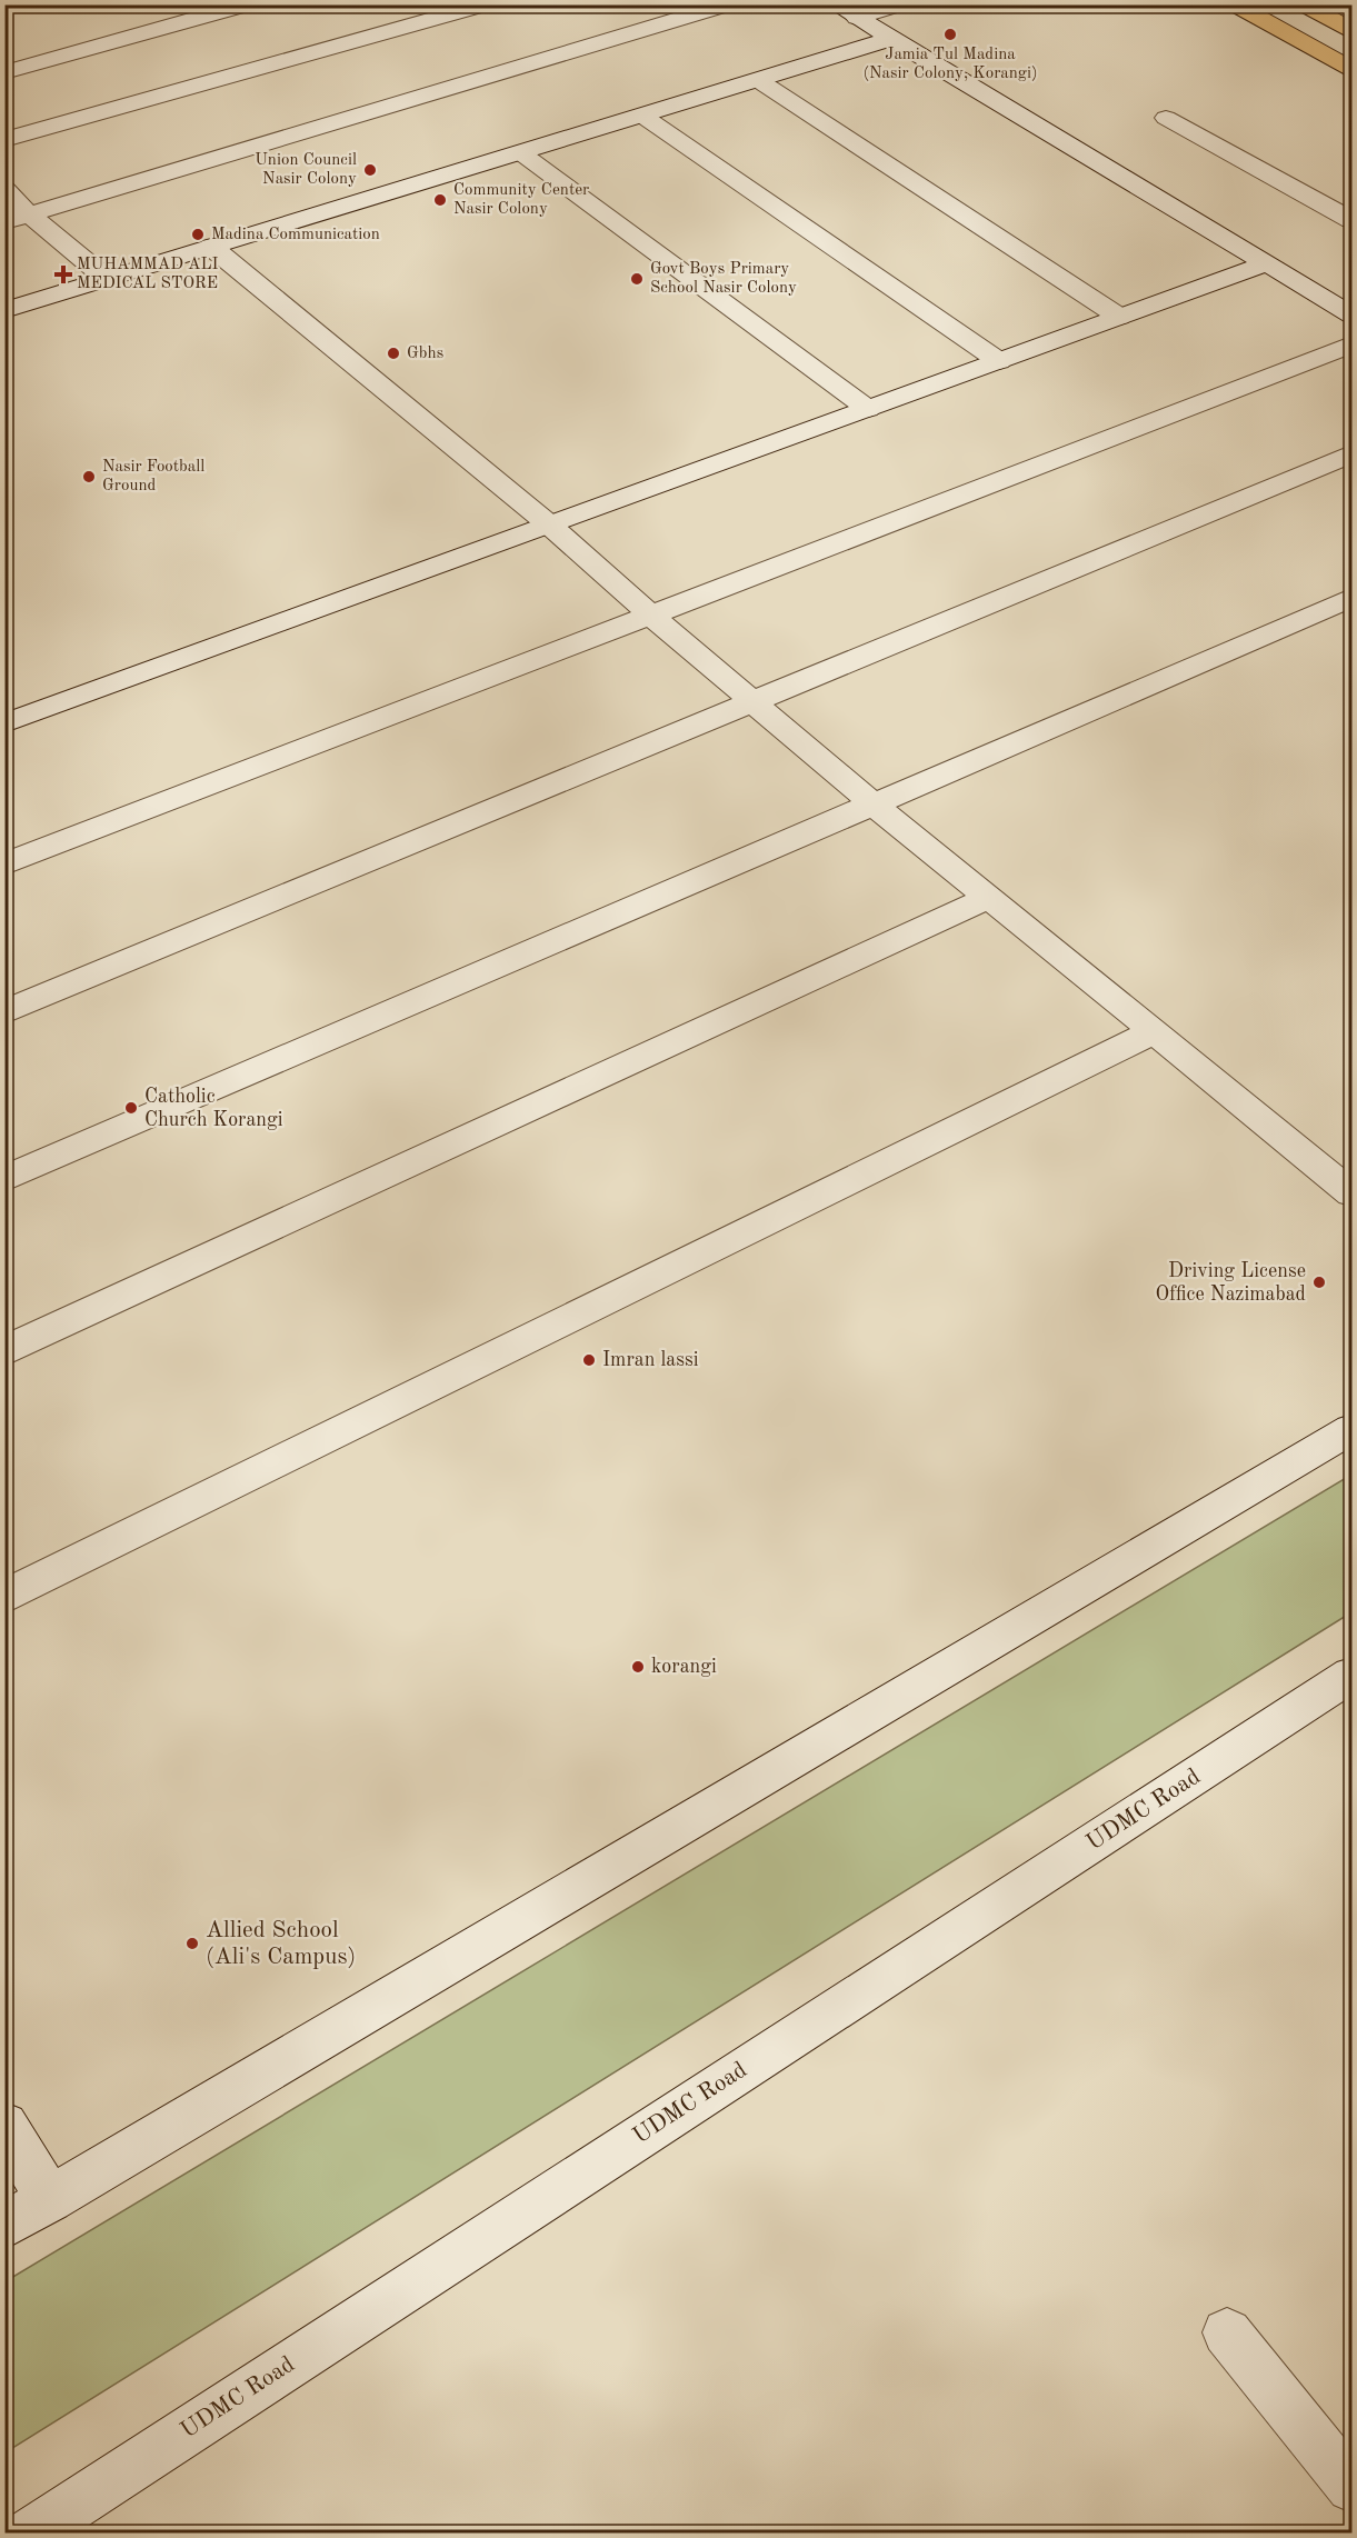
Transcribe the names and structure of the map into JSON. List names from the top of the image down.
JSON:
{
  "streets": {
    "street": ["UDMC Road"]
  },
  "places": {
    "other": [
      "Jamia Tul Madina (Nasir Colony, Korangi)",
      "Union Council Nasir Colony",
      "Community Center Nasir Colony",
      "Madina Communication",
      "Govt Boys Primary School Nasir Colony",
      "Gbhs",
      "Nasir Football Ground",
      "Catholic Church Korangi",
      "Driving License Office Nazimabad",
      "Imran lassi",
      "korangi",
      "Allied School (Ali's Campus)"
    ],
    "health": ["MUHAMMAD ALI MEDICAL STORE"]
  }
}
